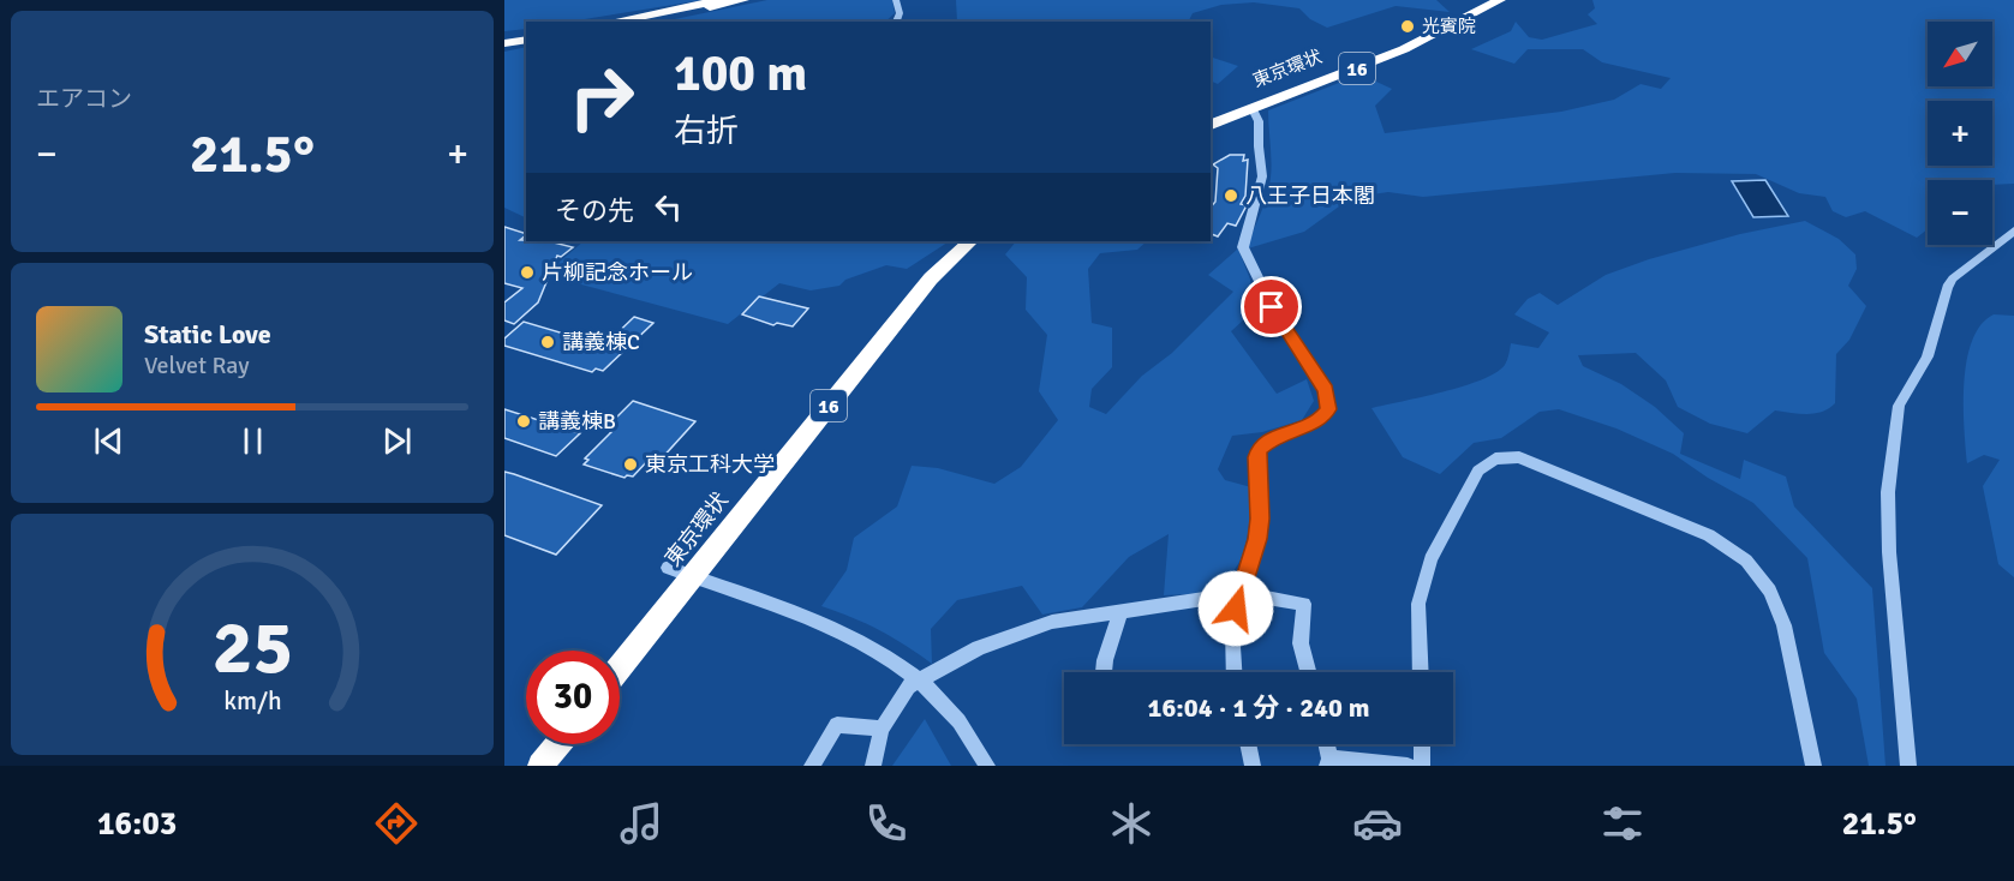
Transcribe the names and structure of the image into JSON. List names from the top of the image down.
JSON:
{
  "streets": {
    "highway": ["東京環状", "16"]
  },
  "places": [
    "光賓院",
    "八王子日本閣",
    "片柳記念ホール",
    "講義棟C",
    "講義棟B",
    "東京工科大学"
  ],
  "north": "bottom left",
  "page": {
    "tile": "エアコン",
    "map_buttons": ["+", "−"],
    "turn": ["100 m", "右折"],
    "heat": ["−", "21.5°", "+"],
    "then": "その先",
    "song": ["Static Love", "Velvet Ray"],
    "limit": "30",
    "trip": "16:04 · 1 分 · 240 m",
    "tabs": ["16:03", "21.5°"],
    "gauge": ["25", "km/h"]
  }
}
